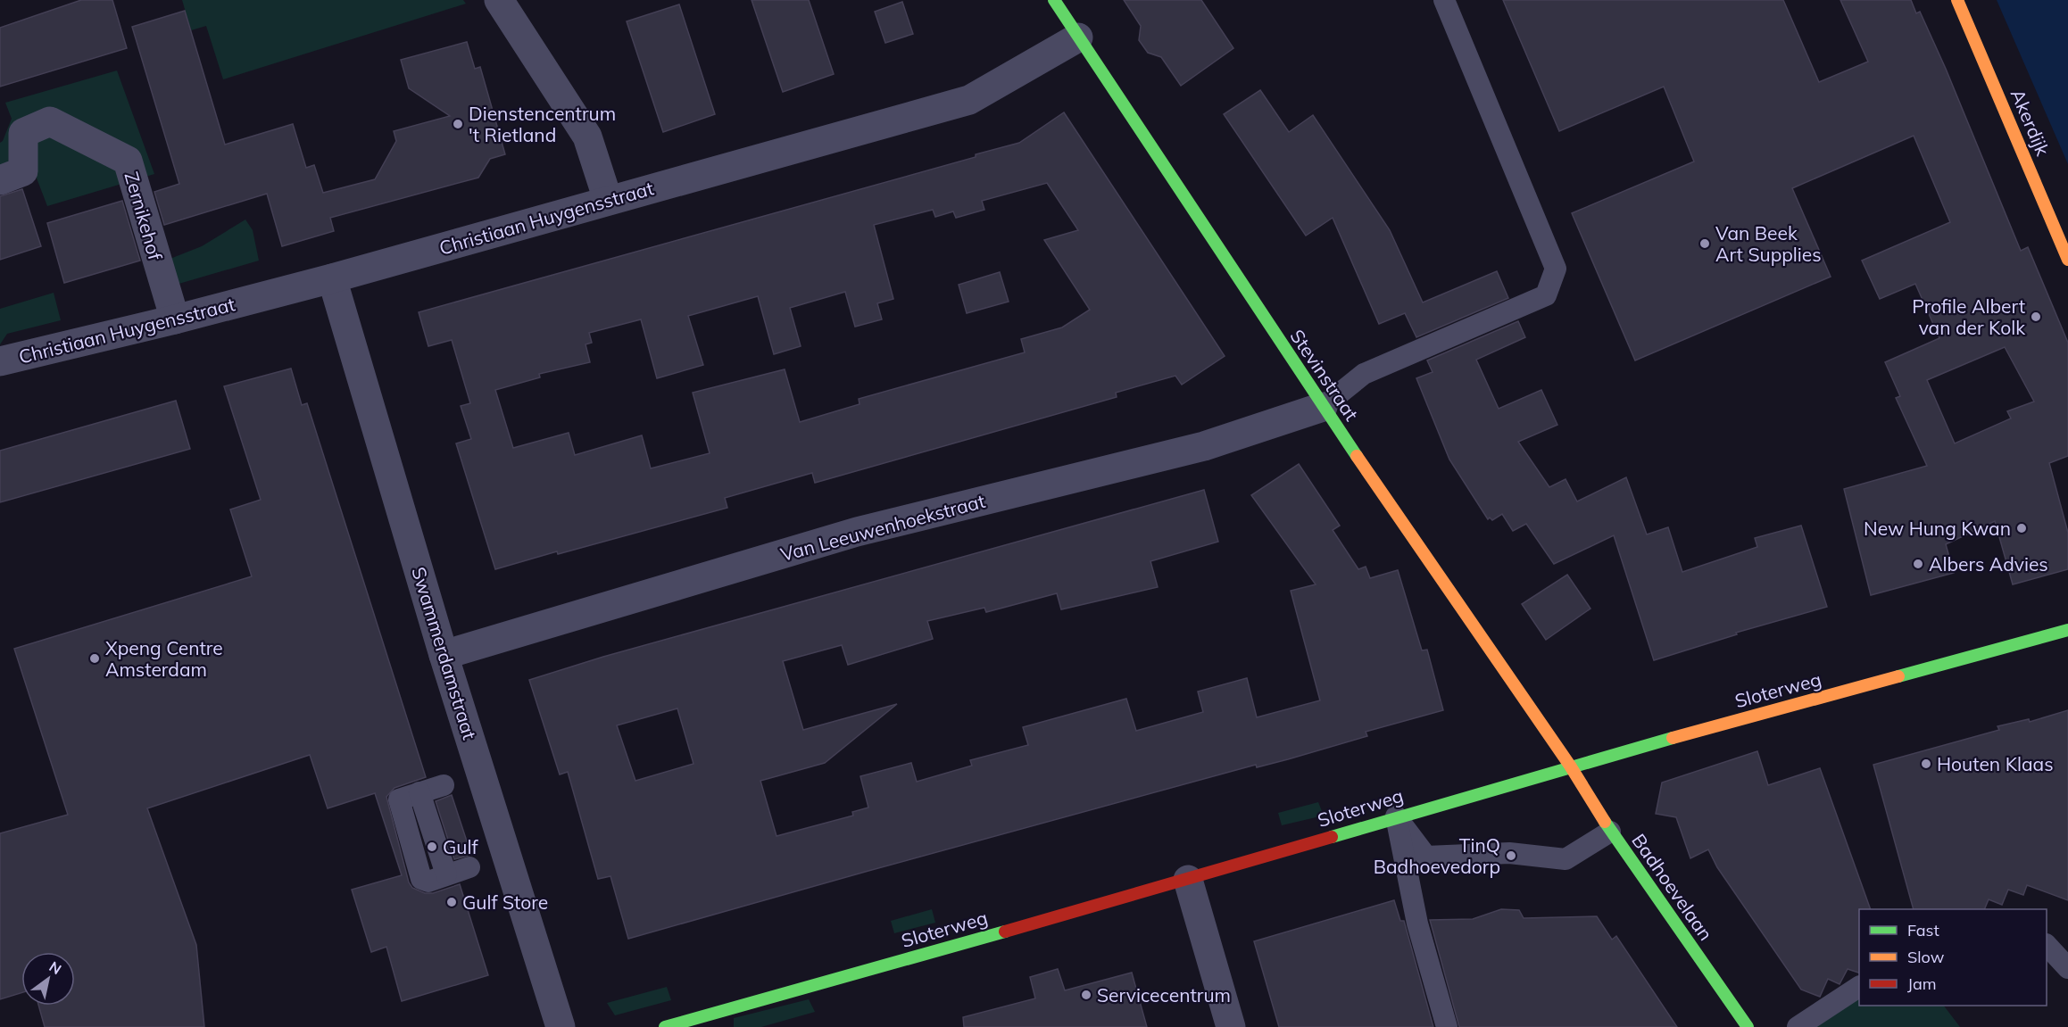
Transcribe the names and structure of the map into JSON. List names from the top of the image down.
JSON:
{
  "streets": {
    "street": [
      "Akerdijk",
      "Zernikehof",
      "Christiaan Huygensstraat",
      "Stevinstraat",
      "Van Leeuwenhoekstraat",
      "Swammerdamstraat",
      "Sloterweg",
      "Badhoevelaan"
    ]
  },
  "crossings": [
    ["Zernikehof", "Christiaan Huygensstraat"],
    ["Christiaan Huygensstraat", "Stevinstraat"],
    ["Christiaan Huygensstraat", "Swammerdamstraat"],
    ["Stevinstraat", "Van Leeuwenhoekstraat"],
    ["Stevinstraat", "Sloterweg"],
    ["Stevinstraat", "Badhoevelaan"],
    ["Van Leeuwenhoekstraat", "Swammerdamstraat"],
    ["Sloterweg", "Badhoevelaan"]
  ],
  "places": [
    "Dienstencentrum 't Rietland",
    "Van Beek Art Supplies",
    "Profile Albert van der Kolk",
    "New Hung Kwan",
    "Albers Advies",
    "Xpeng Centre Amsterdam",
    "Houten Klaas",
    "Gulf",
    "TinQ Badhoevedorp",
    "Gulf Store",
    "Servicecentrum"
  ],
  "legend": ["Fast", "Slow", "Jam"],
  "north": "top right"
}
